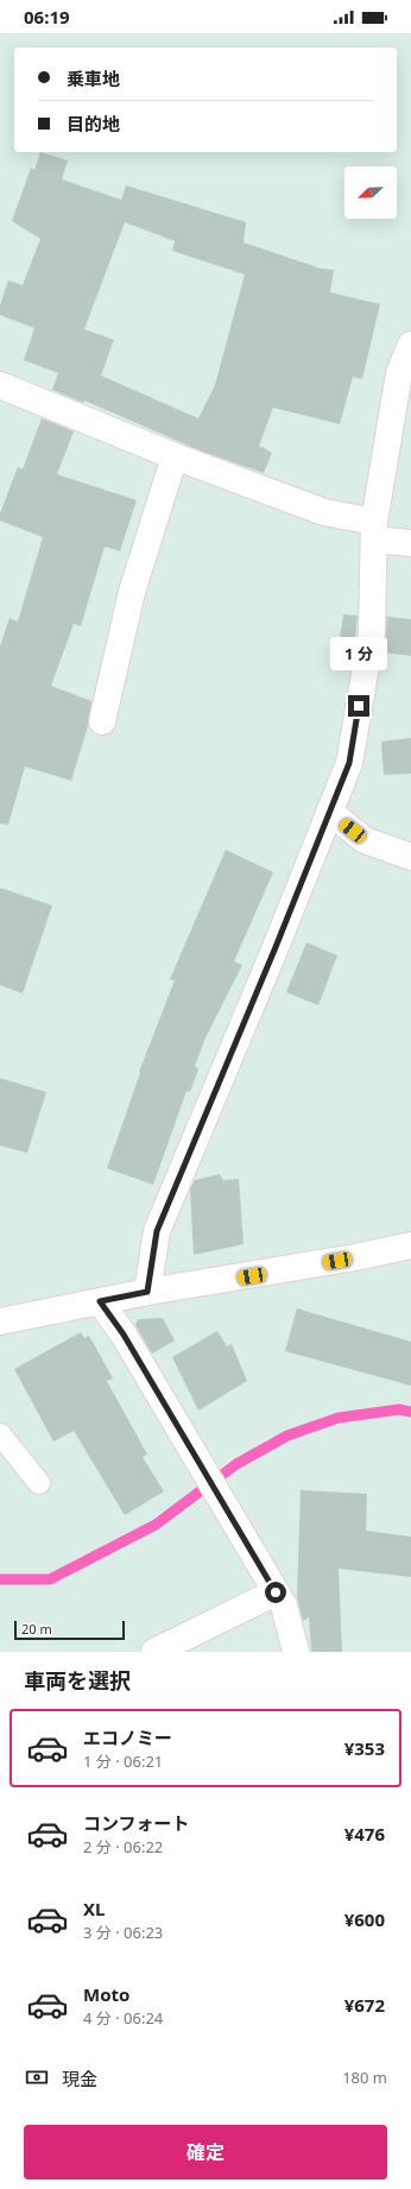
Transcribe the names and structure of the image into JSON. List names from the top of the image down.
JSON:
{
  "scale_bar": "20 m",
  "north": "bottom left",
  "page": {
    "status": "06:19",
    "banner": ["乗車地", "目的地"],
    "bubble": "1 分",
    "scale": "20 m",
    "heading": "車両を選択",
    "list": [
      {
        "name": "エコノミー",
        "note": "1 分 · 06:21",
        "value": "¥353"
      },
      {
        "name": "コンフォート",
        "note": "2 分 · 06:22",
        "value": "¥476"
      },
      {
        "name": "XL",
        "note": "3 分 · 06:23",
        "value": "¥600"
      },
      {
        "name": "Moto",
        "note": "4 分 · 06:24",
        "value": "¥672"
      }
    ],
    "pay": ["現金", "180 m"],
    "buttons": "確定"
  }
}
